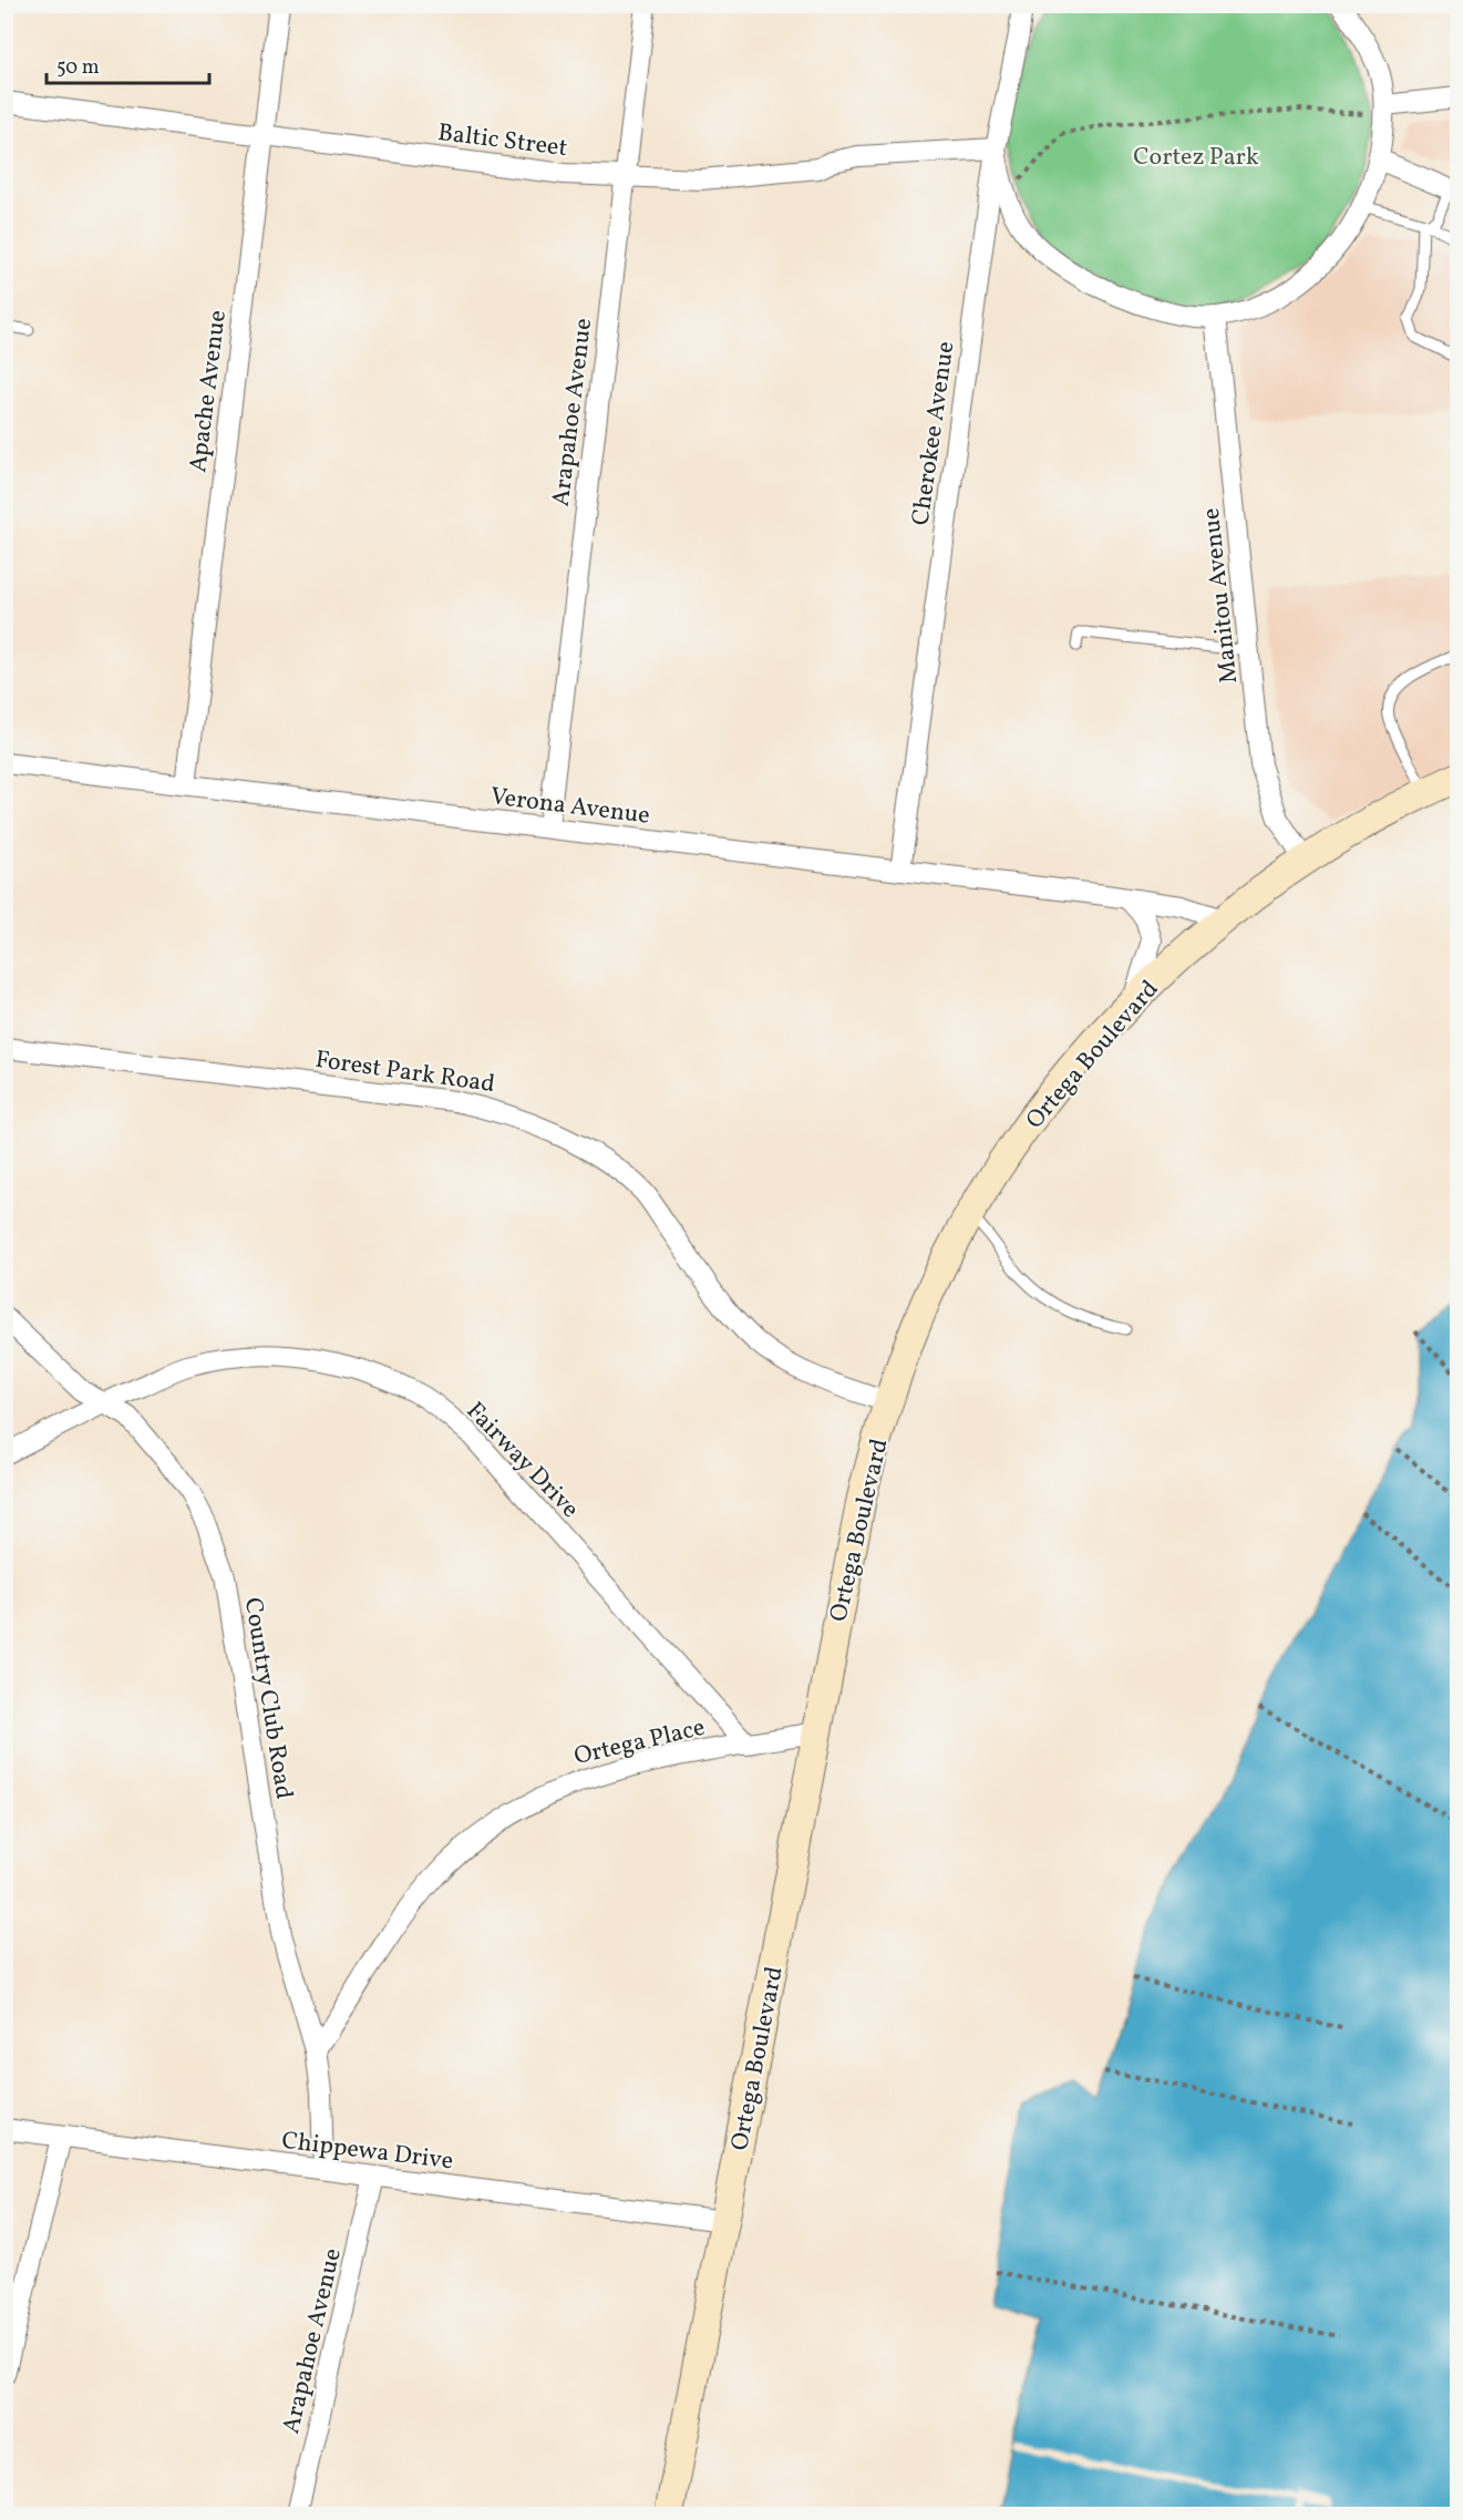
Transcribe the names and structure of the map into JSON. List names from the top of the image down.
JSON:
{
  "streets": {
    "main road": ["Ortega Boulevard"],
    "street": [
      "Baltic Street",
      "Apache Avenue",
      "Arapahoe Avenue",
      "Cherokee Avenue",
      "Manitou Avenue",
      "Verona Avenue",
      "Forest Park Road",
      "Fairway Drive",
      "Country Club Road",
      "Ortega Place",
      "Chippewa Drive"
    ]
  },
  "crossings": [
    ["Baltic Street", "Apache Avenue"],
    ["Baltic Street", "Arapahoe Avenue"],
    ["Baltic Street", "Cherokee Avenue"],
    ["Apache Avenue", "Verona Avenue"],
    ["Arapahoe Avenue", "Verona Avenue"],
    ["Arapahoe Avenue", "Chippewa Drive"],
    ["Cherokee Avenue", "Verona Avenue"],
    ["Manitou Avenue", "Ortega Boulevard"],
    ["Verona Avenue", "Ortega Boulevard"],
    ["Ortega Boulevard", "Forest Park Road"],
    ["Ortega Boulevard", "Ortega Place"],
    ["Ortega Boulevard", "Chippewa Drive"],
    ["Fairway Drive", "Country Club Road"],
    ["Fairway Drive", "Ortega Place"],
    ["Country Club Road", "Ortega Place"],
    ["Country Club Road", "Chippewa Drive"]
  ],
  "parks": ["Cortez Park"],
  "scale_bar": "50 m"
}
